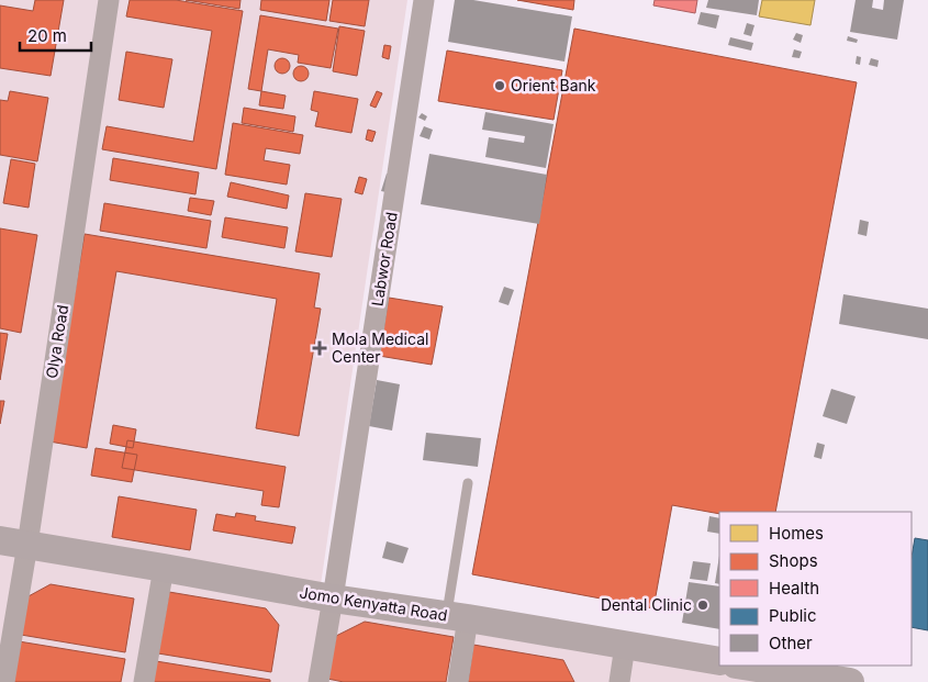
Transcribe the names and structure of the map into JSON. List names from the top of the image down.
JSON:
{
  "streets": {
    "main road": ["Jomo Kenyatta Road"],
    "street": ["Labwor Road", "Olya Road"]
  },
  "crossings": [
    ["Labwor Road", "Jomo Kenyatta Road"],
    ["Olya Road", "Jomo Kenyatta Road"]
  ],
  "places": {
    "other": ["Orient Bank", "Dental Clinic"],
    "health": ["Mola Medical Center"]
  },
  "legend": [
    "Homes",
    "Shops",
    "Health",
    "Public",
    "Other"
  ],
  "scale_bar": "20 m"
}
